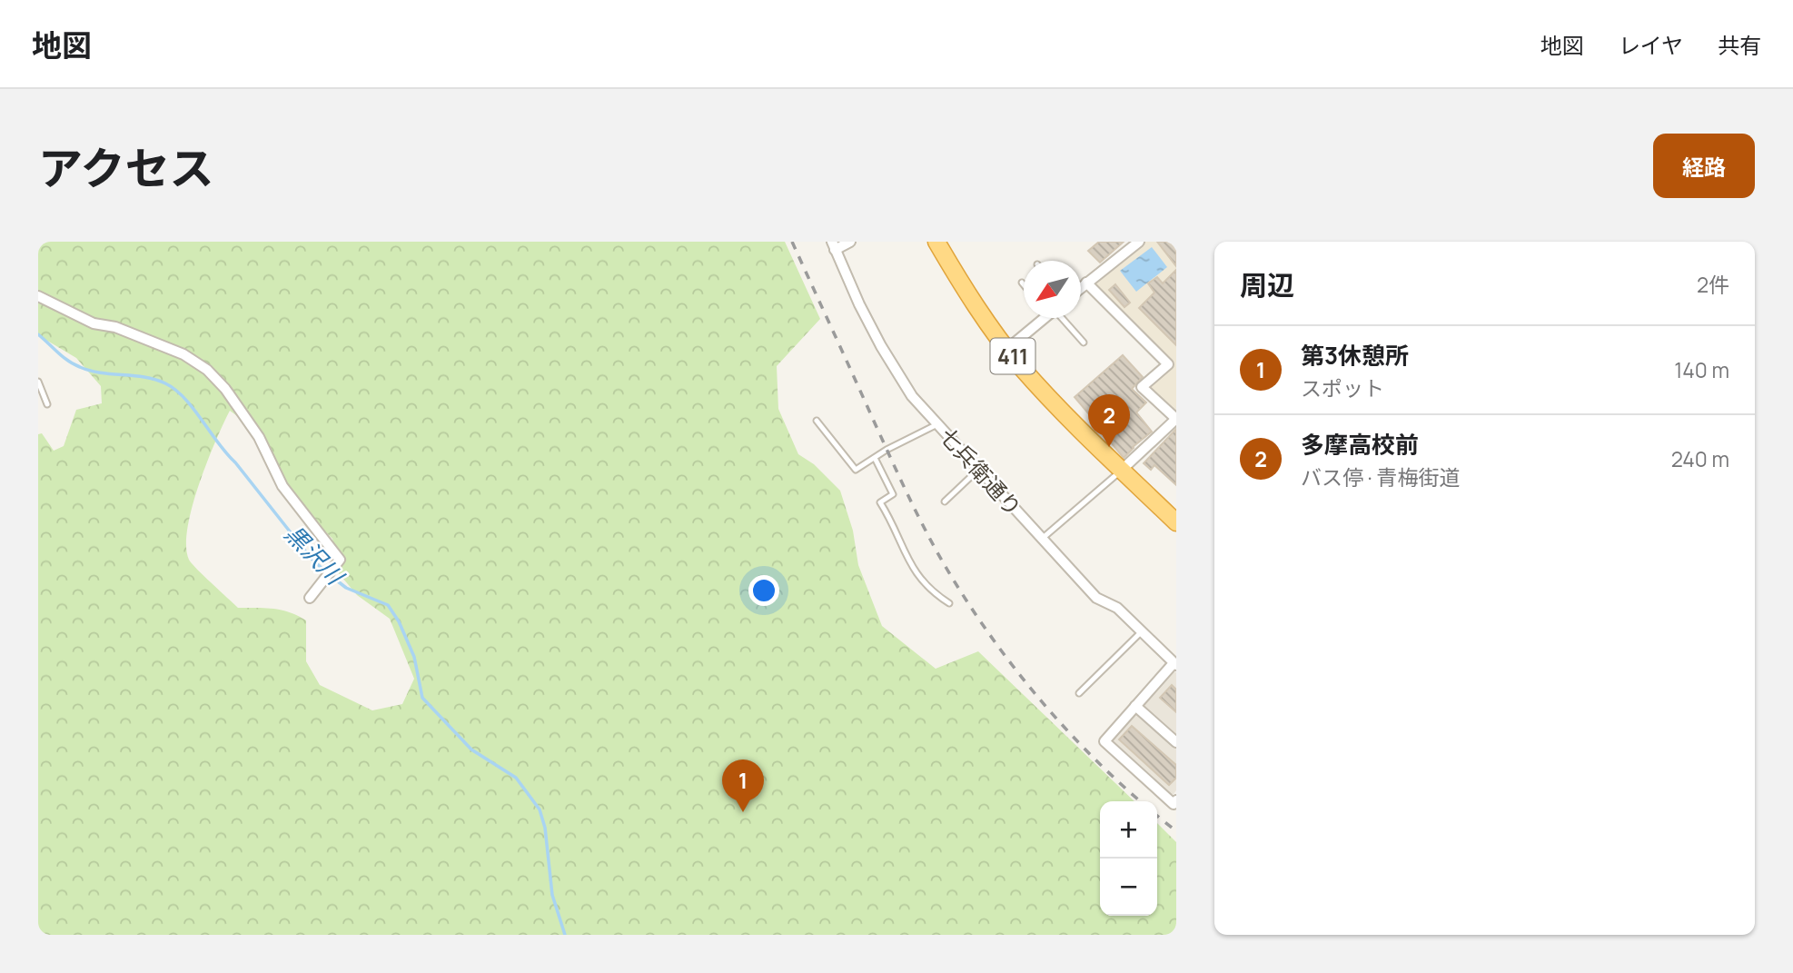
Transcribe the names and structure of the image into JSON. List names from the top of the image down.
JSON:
{
  "streets": {
    "highway": ["411"],
    "street": ["七兵衛通り"]
  },
  "water": ["黒沢川"],
  "north": "bottom left",
  "page": {
    "header": "地図",
    "nav": ["地図", "レイヤ", "共有"],
    "title": "アクセス",
    "buttons": "経路",
    "heading": ["周辺", "2件"],
    "list": [
      {
        "mark": "1",
        "name": "第3休憩所",
        "note": "スポット",
        "value": "140 m"
      },
      {
        "mark": "2",
        "name": "多摩高校前",
        "note": "バス停 · 青梅街道",
        "value": "240 m"
      }
    ],
    "pins": ["2", "1"],
    "map_buttons": ["+", "−"]
  }
}
